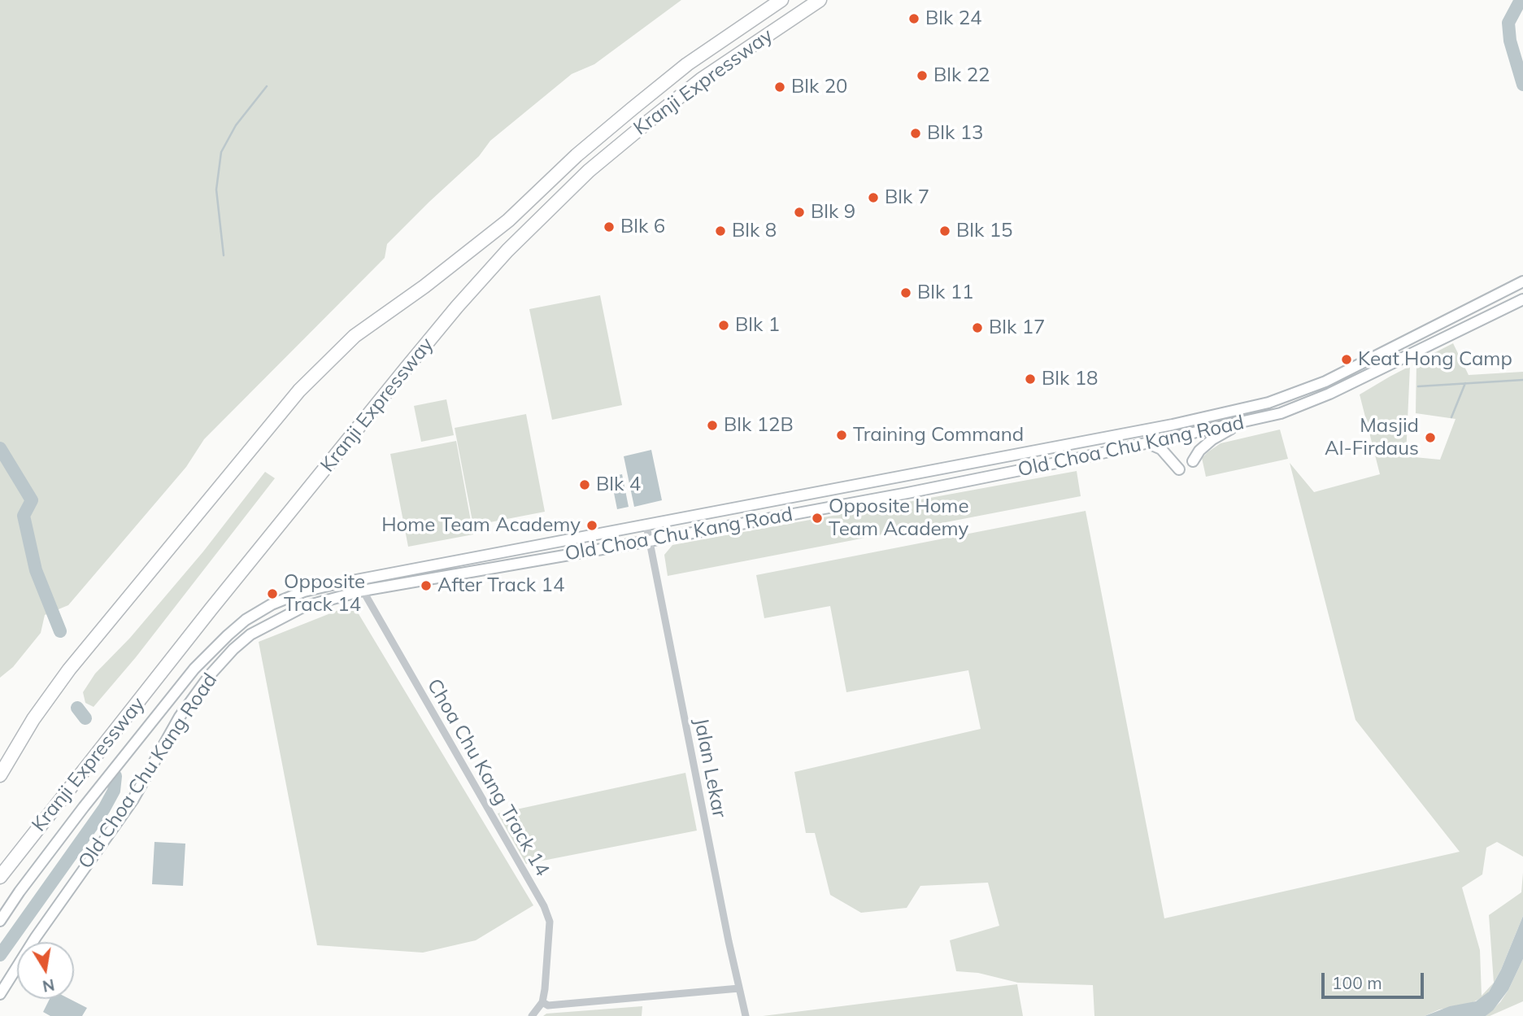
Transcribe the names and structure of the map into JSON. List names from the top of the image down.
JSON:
{
  "streets": {
    "highway": ["Kranji Expressway"],
    "main road": ["Old Choa Chu Kang Road"],
    "street": ["Jalan Lekar", "Choa Chu Kang Track 14"]
  },
  "crossings": [
    ["Old Choa Chu Kang Road", "Jalan Lekar"],
    ["Old Choa Chu Kang Road", "Choa Chu Kang Track 14"]
  ],
  "places": [
    "Blk 24",
    "Blk 22",
    "Blk 20",
    "Blk 13",
    "Blk 7",
    "Blk 9",
    "Blk 6",
    "Blk 8",
    "Blk 15",
    "Blk 11",
    "Blk 1",
    "Blk 17",
    "Keat Hong Camp",
    "Blk 18",
    "Blk 12B",
    "Training Command",
    "Masjid Al-Firdaus",
    "Blk 4",
    "Opposite Home Team Academy",
    "Home Team Academy",
    "After Track 14",
    "Opposite Track 14"
  ],
  "scale_bar": "100 m",
  "north": "bottom"
}
